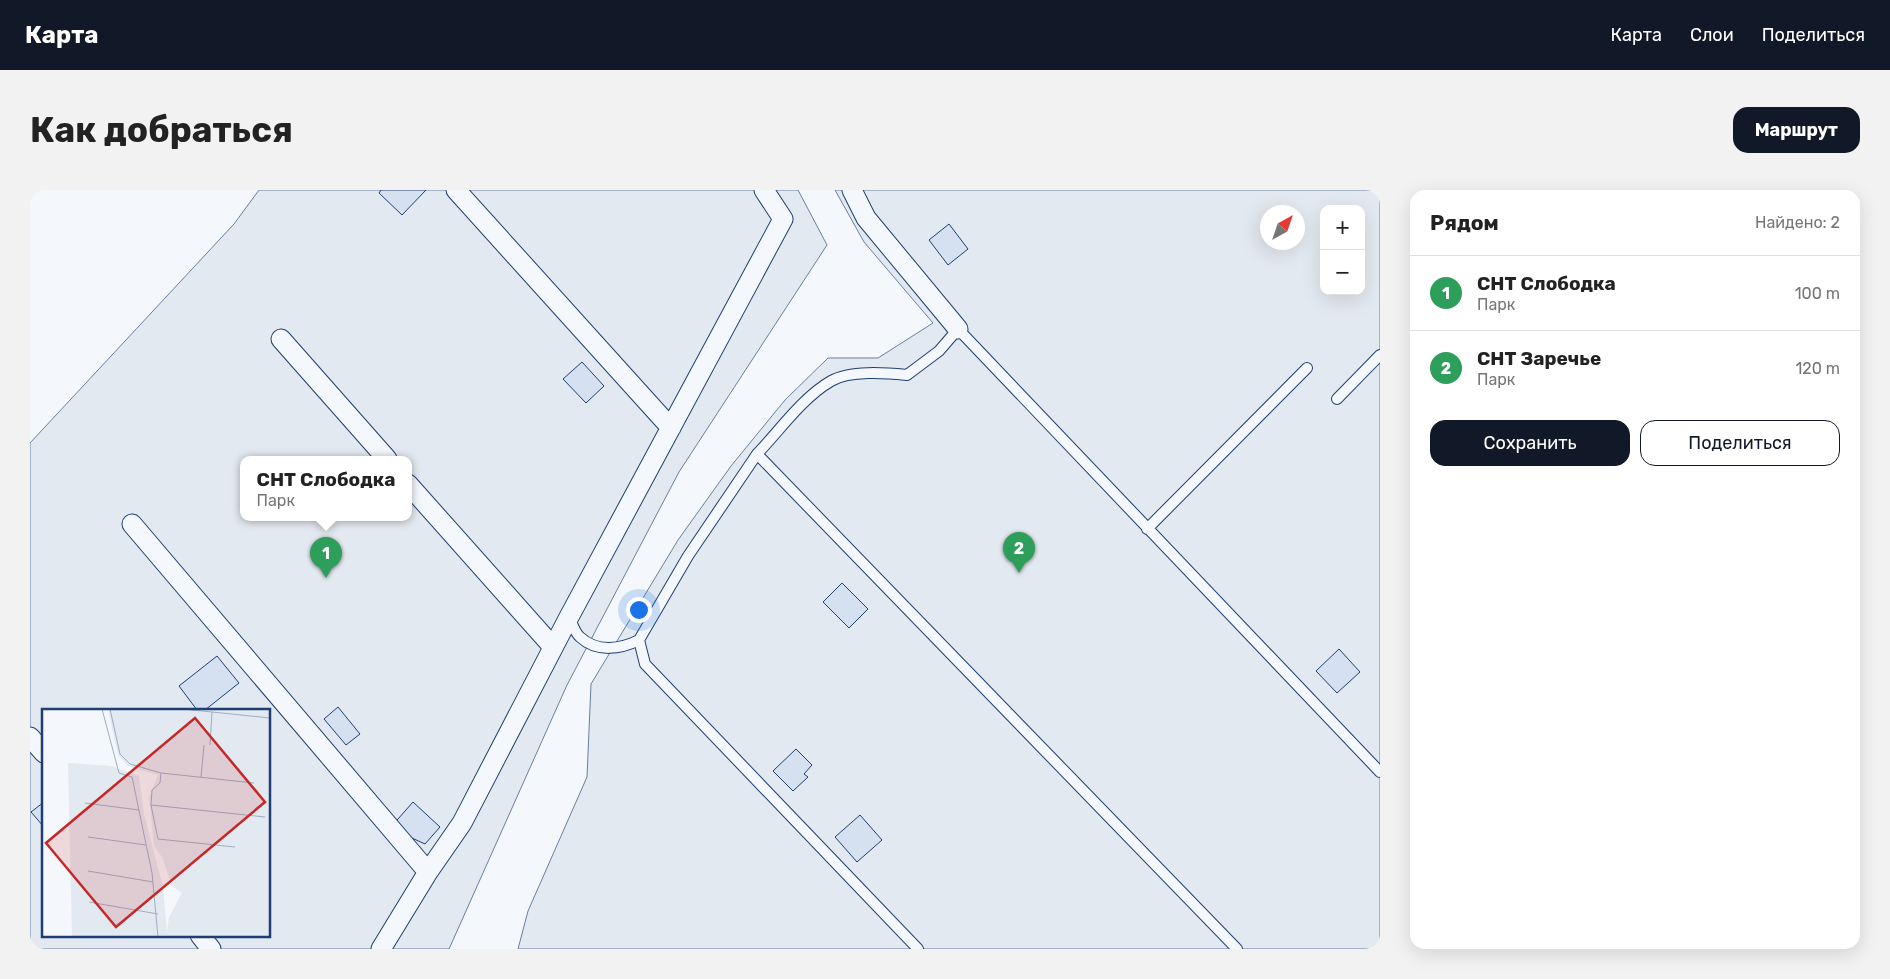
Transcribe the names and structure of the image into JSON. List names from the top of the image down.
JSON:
{
  "north": "top right",
  "page": {
    "header": "Карта",
    "nav": ["Карта", "Слои", "Поделиться"],
    "buttons": [
      "Маршрут",
      ["Сохранить", "Поделиться"]
    ],
    "title": "Как добраться",
    "heading": ["Рядом", "Найдено: 2"],
    "map_buttons": ["+", "−"],
    "list": [
      {
        "mark": "1",
        "name": "СНТ Слободка",
        "note": "Парк",
        "value": "100 m"
      },
      {
        "mark": "2",
        "name": "СНТ Заречье",
        "note": "Парк",
        "value": "120 m"
      }
    ],
    "popup": ["СНТ Слободка", "Парк"],
    "pins": ["2", "1"]
  }
}
